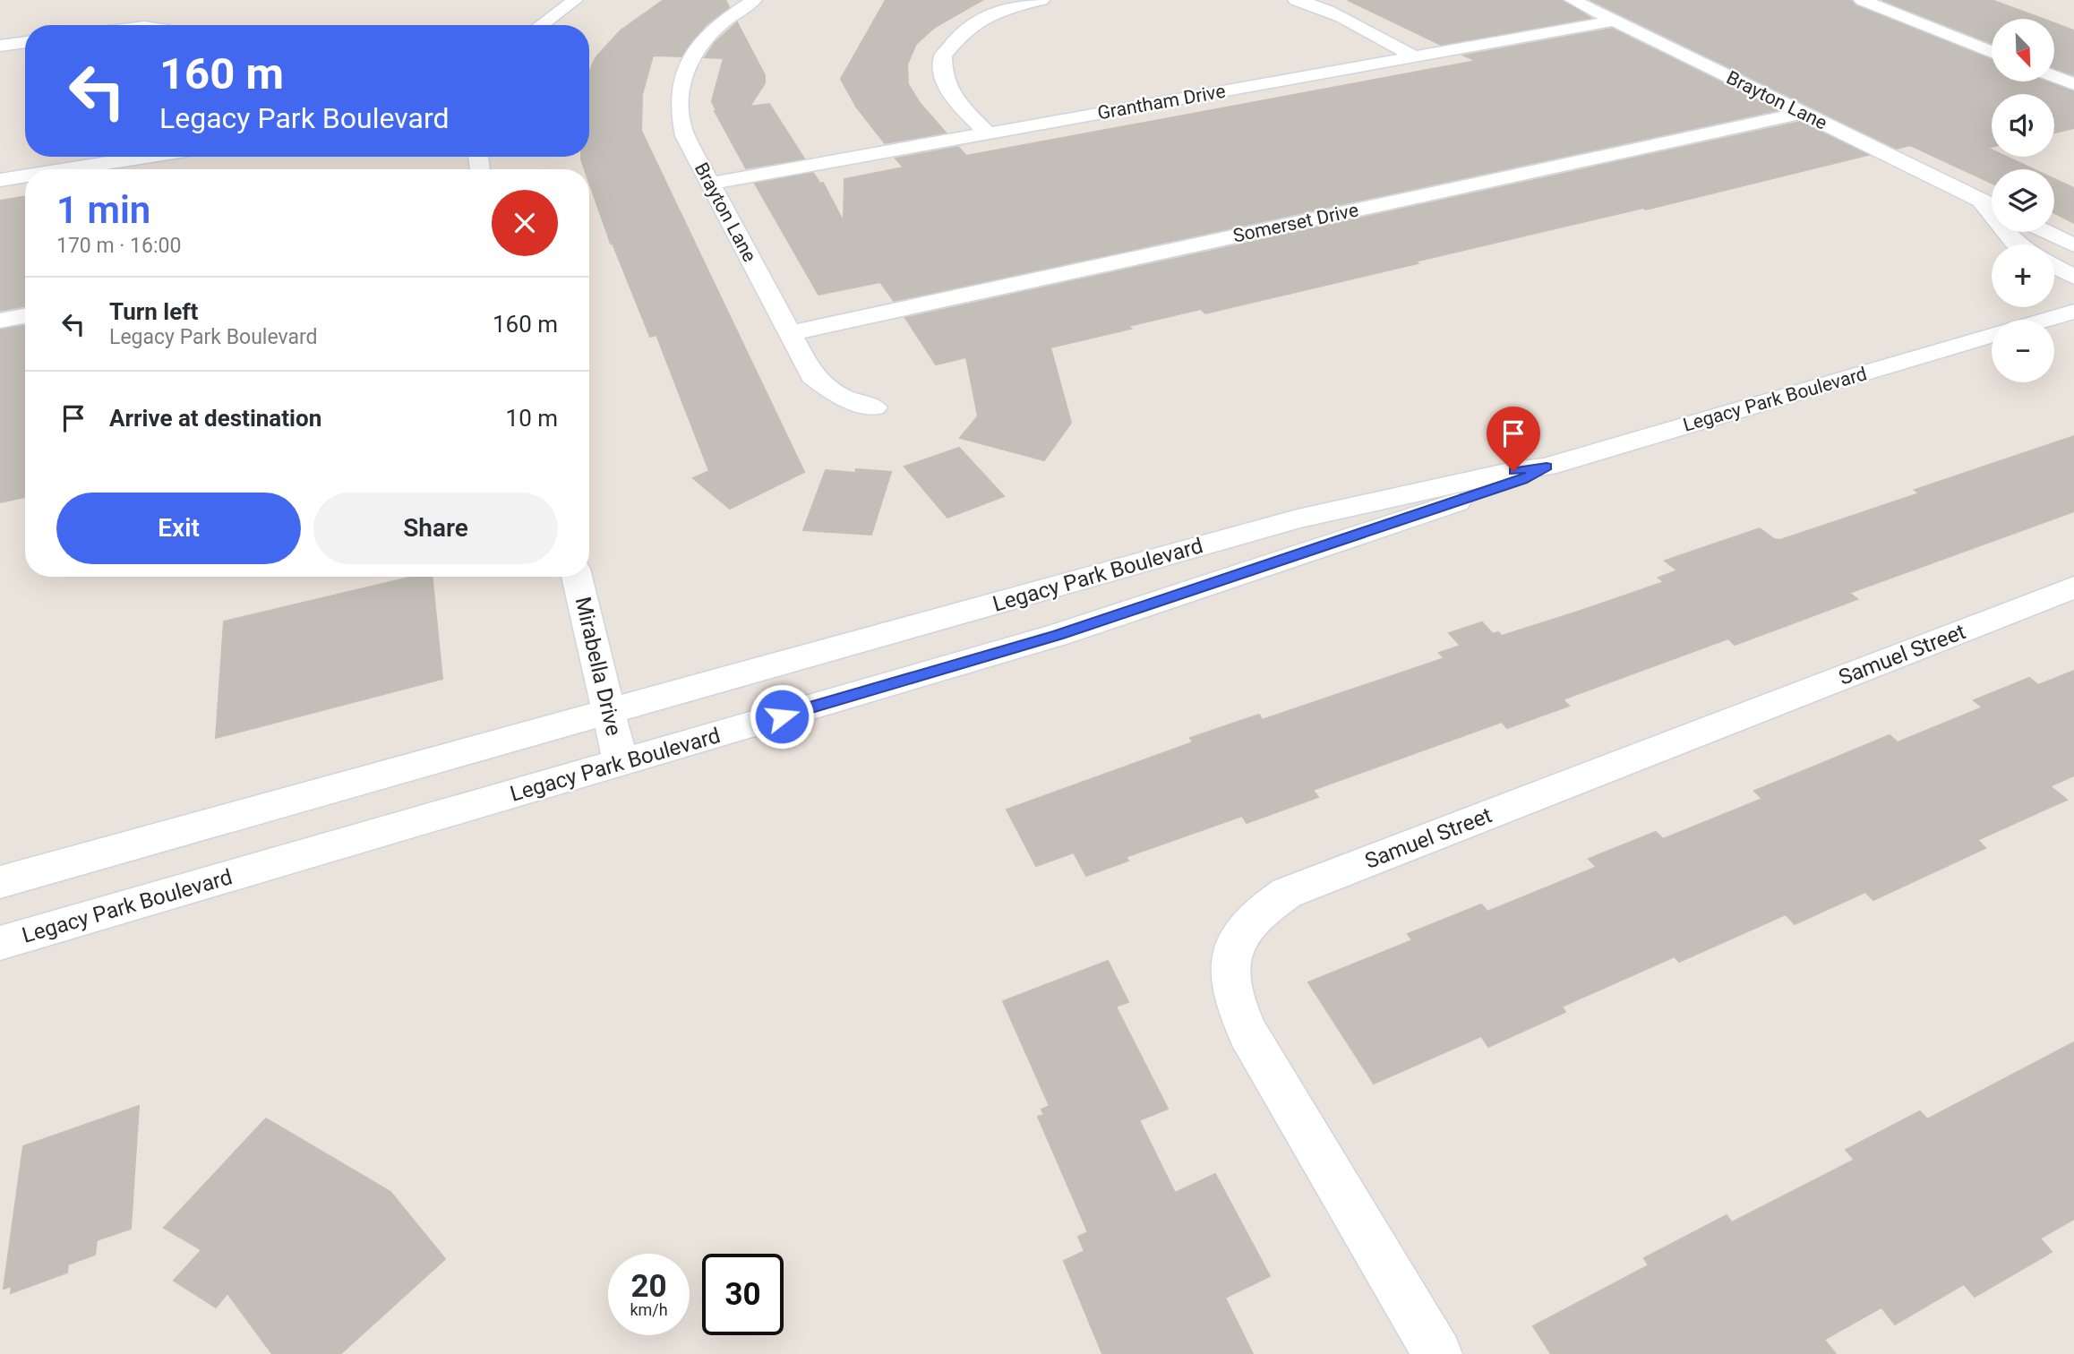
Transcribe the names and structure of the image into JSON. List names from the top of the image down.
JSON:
{
  "streets": {
    "street": [
      "Brayton Lane",
      "Grantham Drive",
      "Somerset Drive",
      "Legacy Park Boulevard",
      "Samuel Street",
      "Mirabella Drive"
    ]
  },
  "crossings": [
    ["Brayton Lane", "Grantham Drive"],
    ["Brayton Lane", "Somerset Drive"],
    ["Legacy Park Boulevard", "Mirabella Drive"]
  ],
  "north": "bottom right",
  "page": {
    "map_buttons": ["+", "−"],
    "turn": ["160 m", "Legacy Park Boulevard"],
    "heading": ["1 min", "170 m · 16:00"],
    "list": [
      {
        "name": "Turn left",
        "note": "Legacy Park Boulevard",
        "value": "160 m"
      },
      {
        "name": "Arrive at destination",
        "value": "10 m"
      }
    ],
    "buttons": ["Exit", "Share"],
    "speed": "20 km/h",
    "limit": "30"
  }
}
